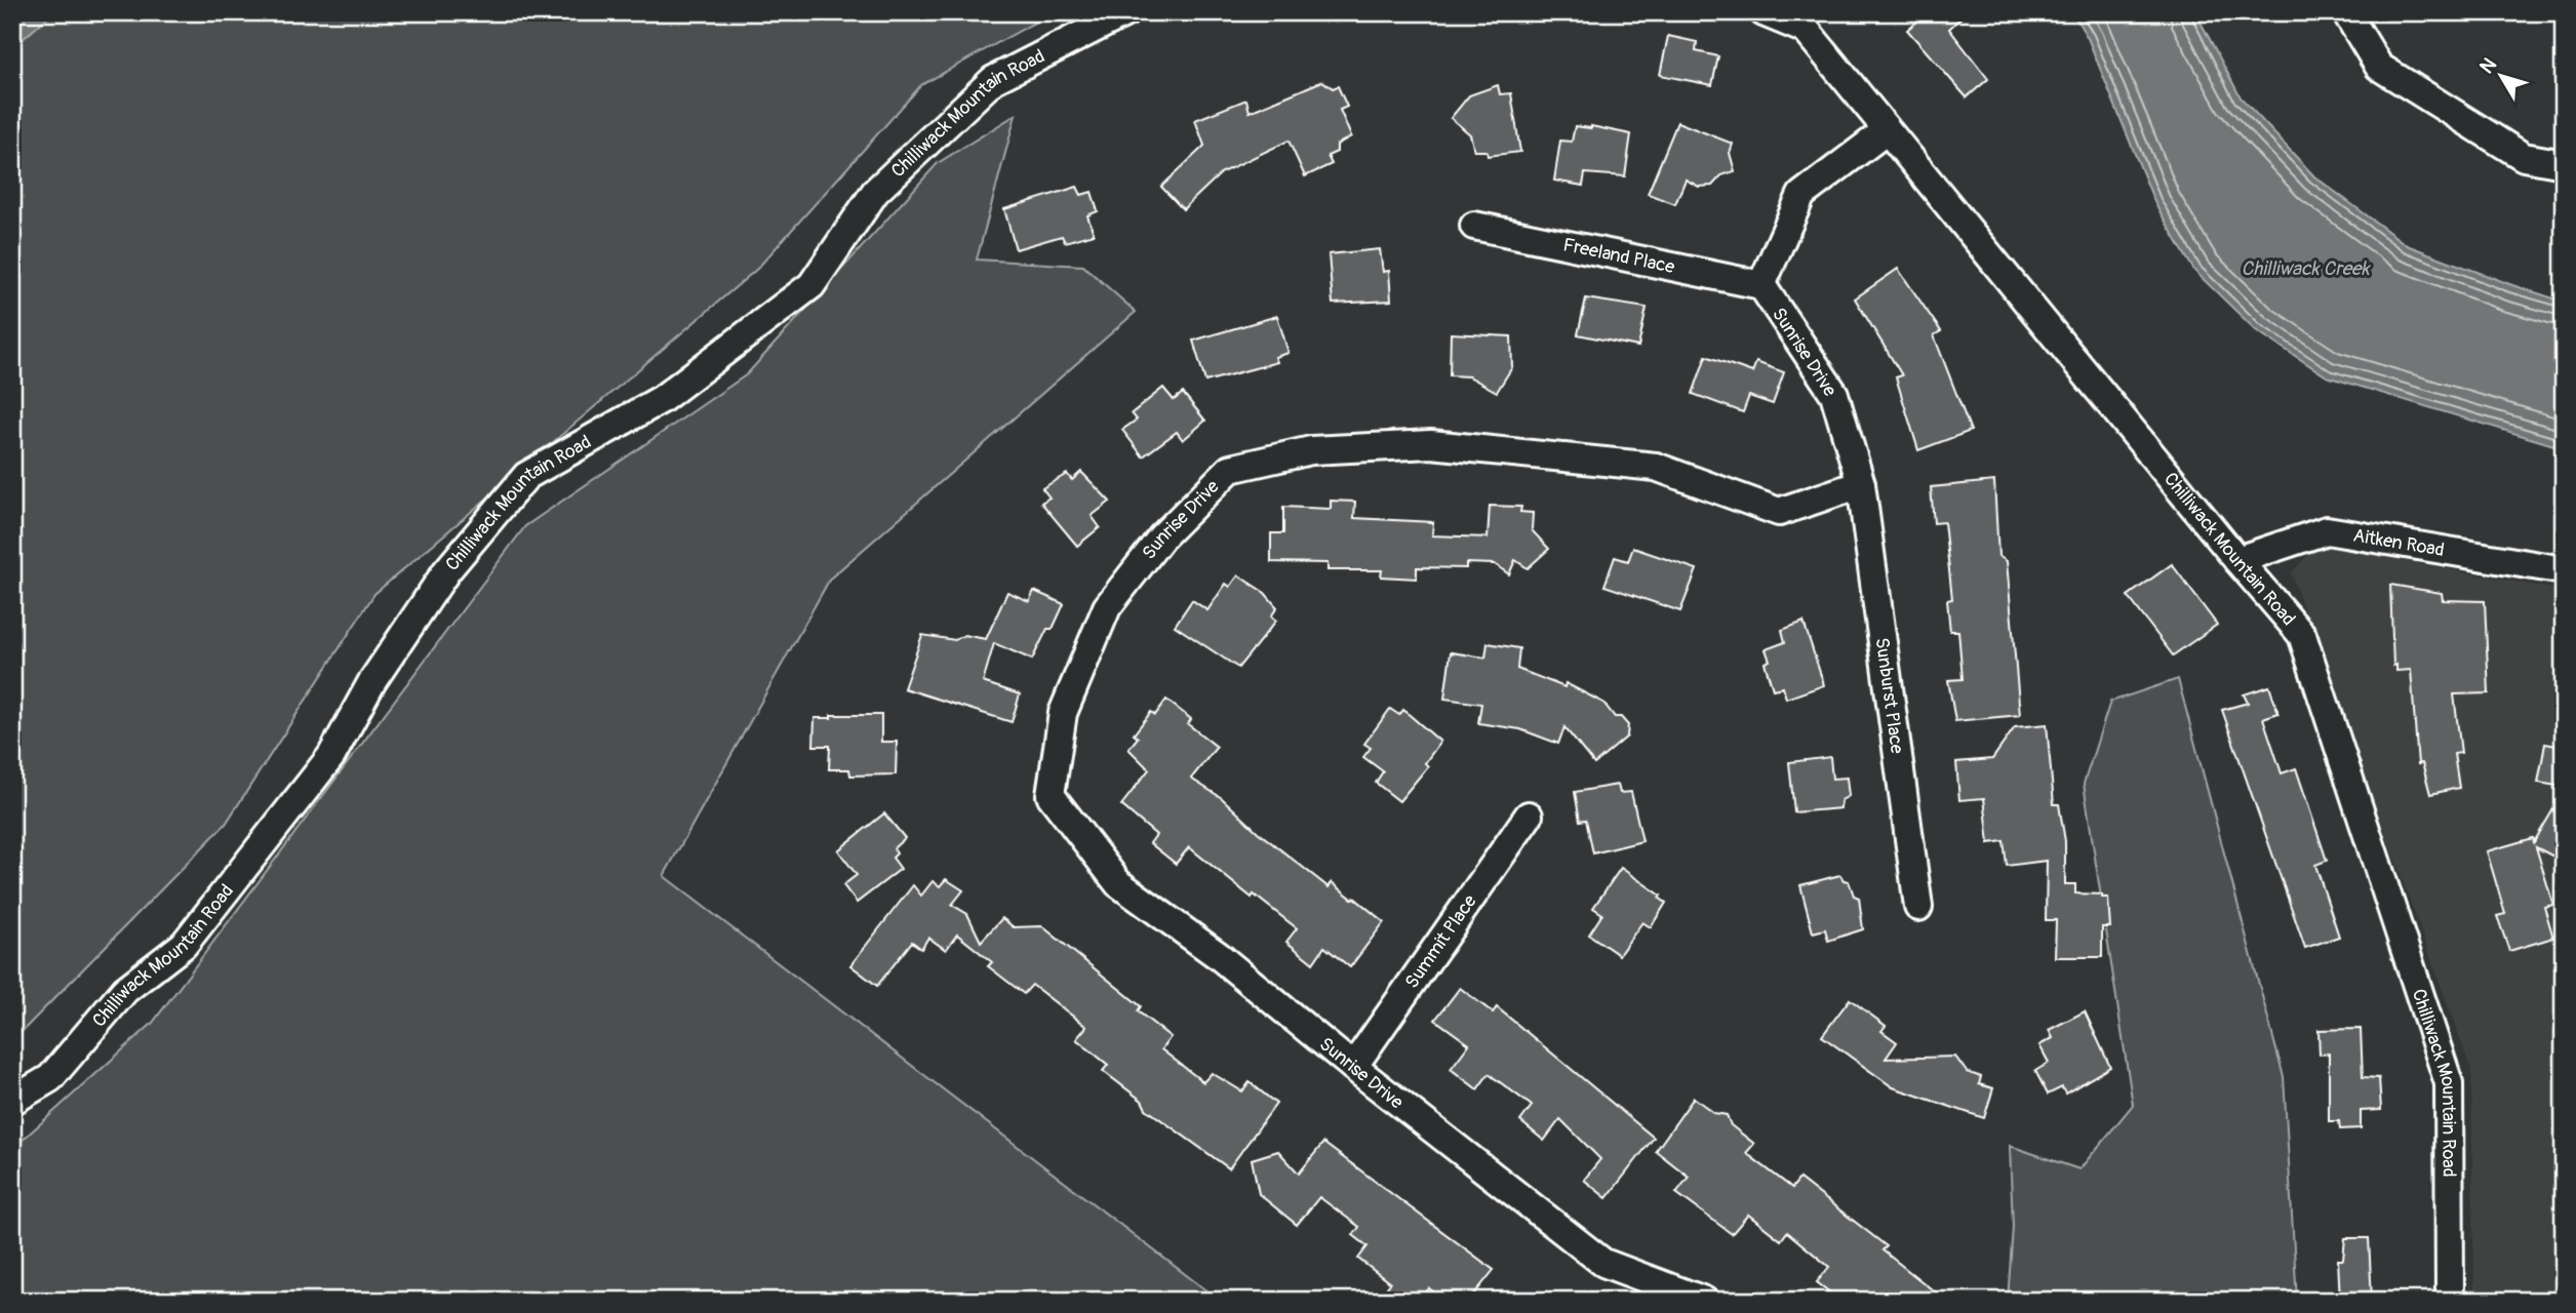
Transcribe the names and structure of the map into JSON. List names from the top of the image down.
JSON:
{
  "streets": {
    "street": [
      "Chilliwack Mountain Road",
      "Freeland Place",
      "Sunrise Drive",
      "Aitken Road",
      "Sunburst Place",
      "Summit Place"
    ]
  },
  "crossings": [
    ["Chilliwack Mountain Road", "Aitken Road"],
    ["Freeland Place", "Sunrise Drive"],
    ["Sunrise Drive", "Sunburst Place"],
    ["Sunrise Drive", "Summit Place"]
  ],
  "water": ["Chilliwack Creek"],
  "north": "top left"
}
